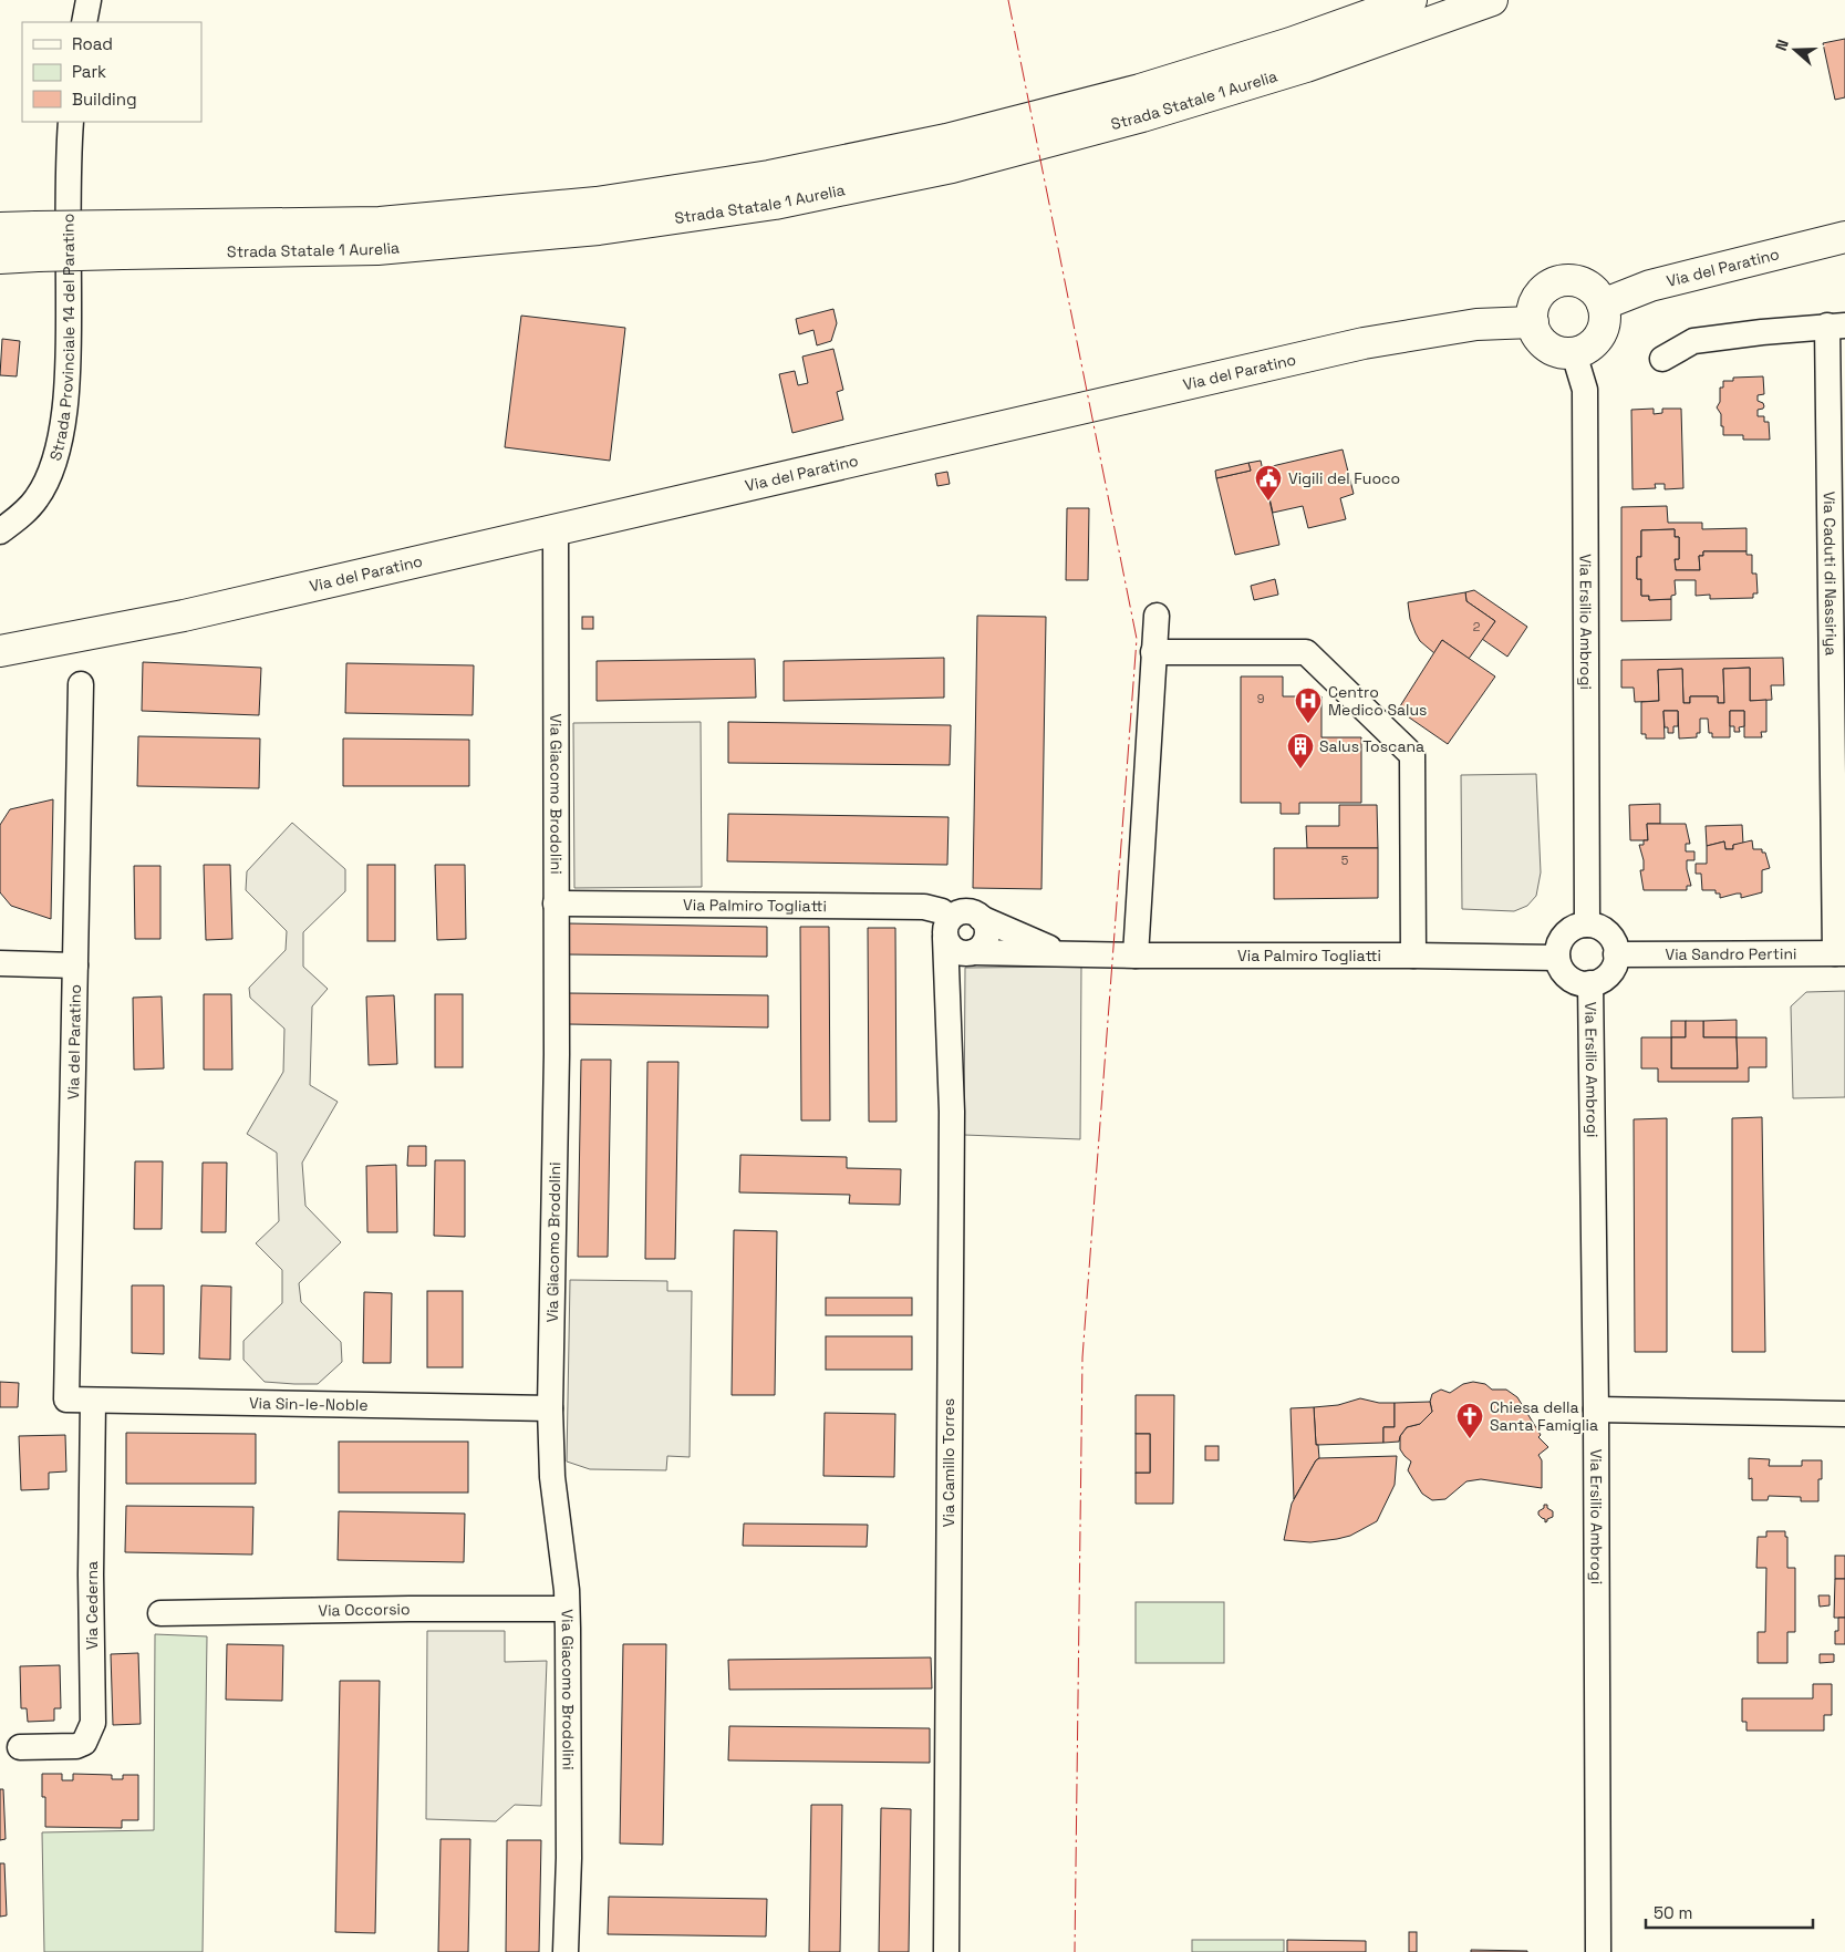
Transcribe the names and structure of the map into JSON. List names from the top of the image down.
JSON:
{
  "streets": {
    "main road": ["Strada Statale 1 Aurelia", "Via del Paratino"],
    "street": [
      "Strada Provinciale 14 del Paratino",
      "Via Caduti di Nassiriya",
      "Via Ersilio Ambrogi",
      "Via Giacomo Brodolini",
      "Via Palmiro Togliatti",
      "Via Sandro Pertini",
      "Via Sin-le-Noble",
      "Via Camillo Torres",
      "Via Cederna",
      "Via Occorsio"
    ]
  },
  "crossings": [
    ["Via del Paratino", "Via Ersilio Ambrogi"],
    ["Via del Paratino", "Via Giacomo Brodolini"],
    ["Via del Paratino", "Via Sin-le-Noble"],
    ["Via Caduti di Nassiriya", "Via Sandro Pertini"],
    ["Via Ersilio Ambrogi", "Via Palmiro Togliatti"],
    ["Via Ersilio Ambrogi", "Via Sandro Pertini"],
    ["Via Giacomo Brodolini", "Via Palmiro Togliatti"],
    ["Via Giacomo Brodolini", "Via Sin-le-Noble"],
    ["Via Giacomo Brodolini", "Via Occorsio"],
    ["Via Palmiro Togliatti", "Via Sandro Pertini"],
    ["Via Palmiro Togliatti", "Via Camillo Torres"],
    ["Via Sin-le-Noble", "Via Cederna"]
  ],
  "places": {
    "public building": ["Vigili del Fuoco"],
    "hospital": ["Centro Medico Salus"],
    "building": ["Salus Toscana"],
    "church": ["Chiesa della Santa Famiglia"]
  },
  "house_numbers": ["2", "9", "5"],
  "legend": ["Road", "Park", "Building"],
  "scale_bar": "50 m",
  "north": "left"
}
